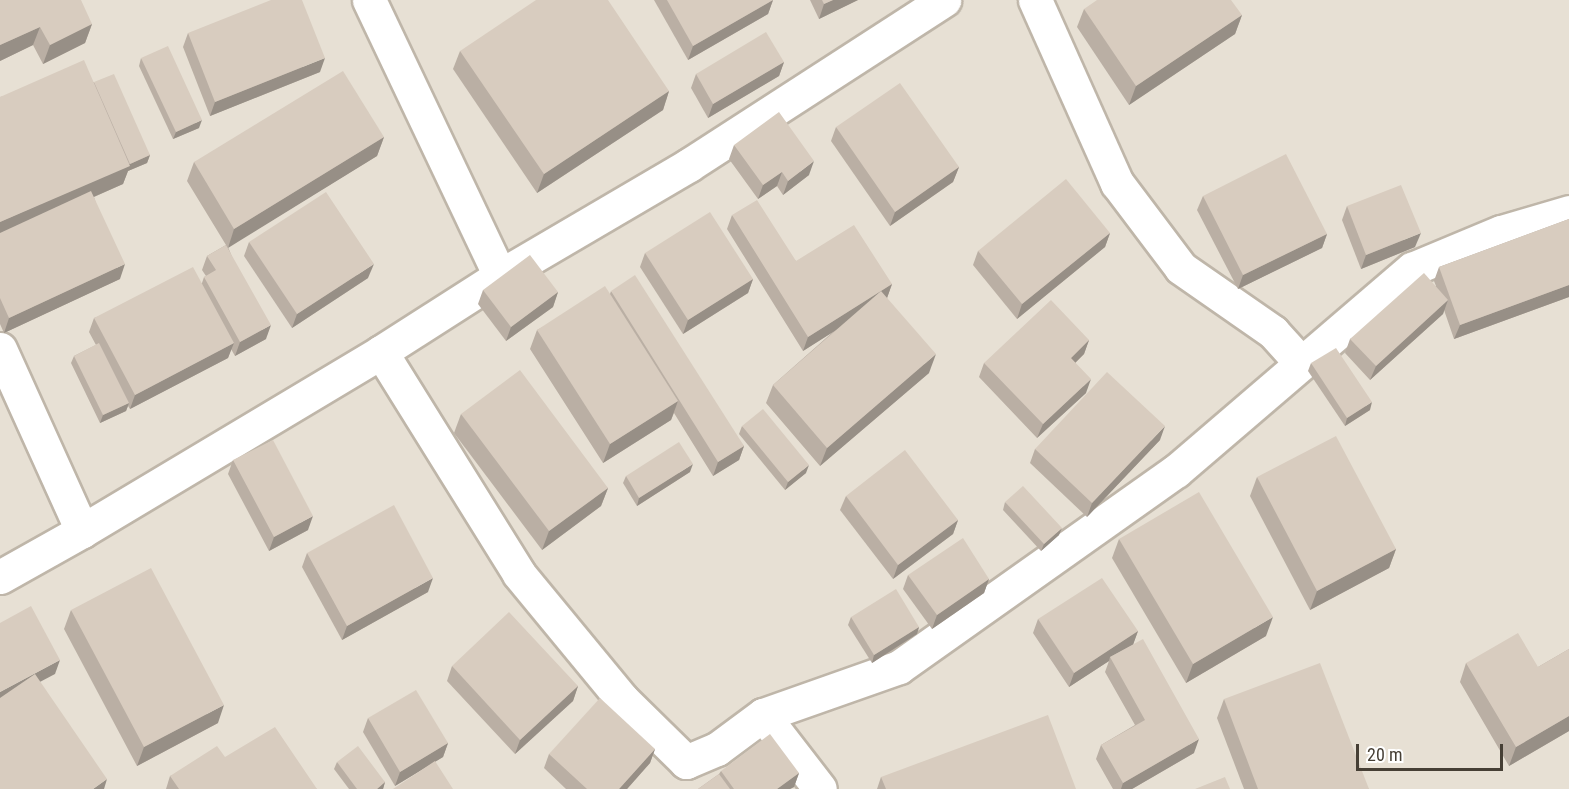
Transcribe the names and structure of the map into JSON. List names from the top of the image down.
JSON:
{
  "scale_bar": "20 m"
}
